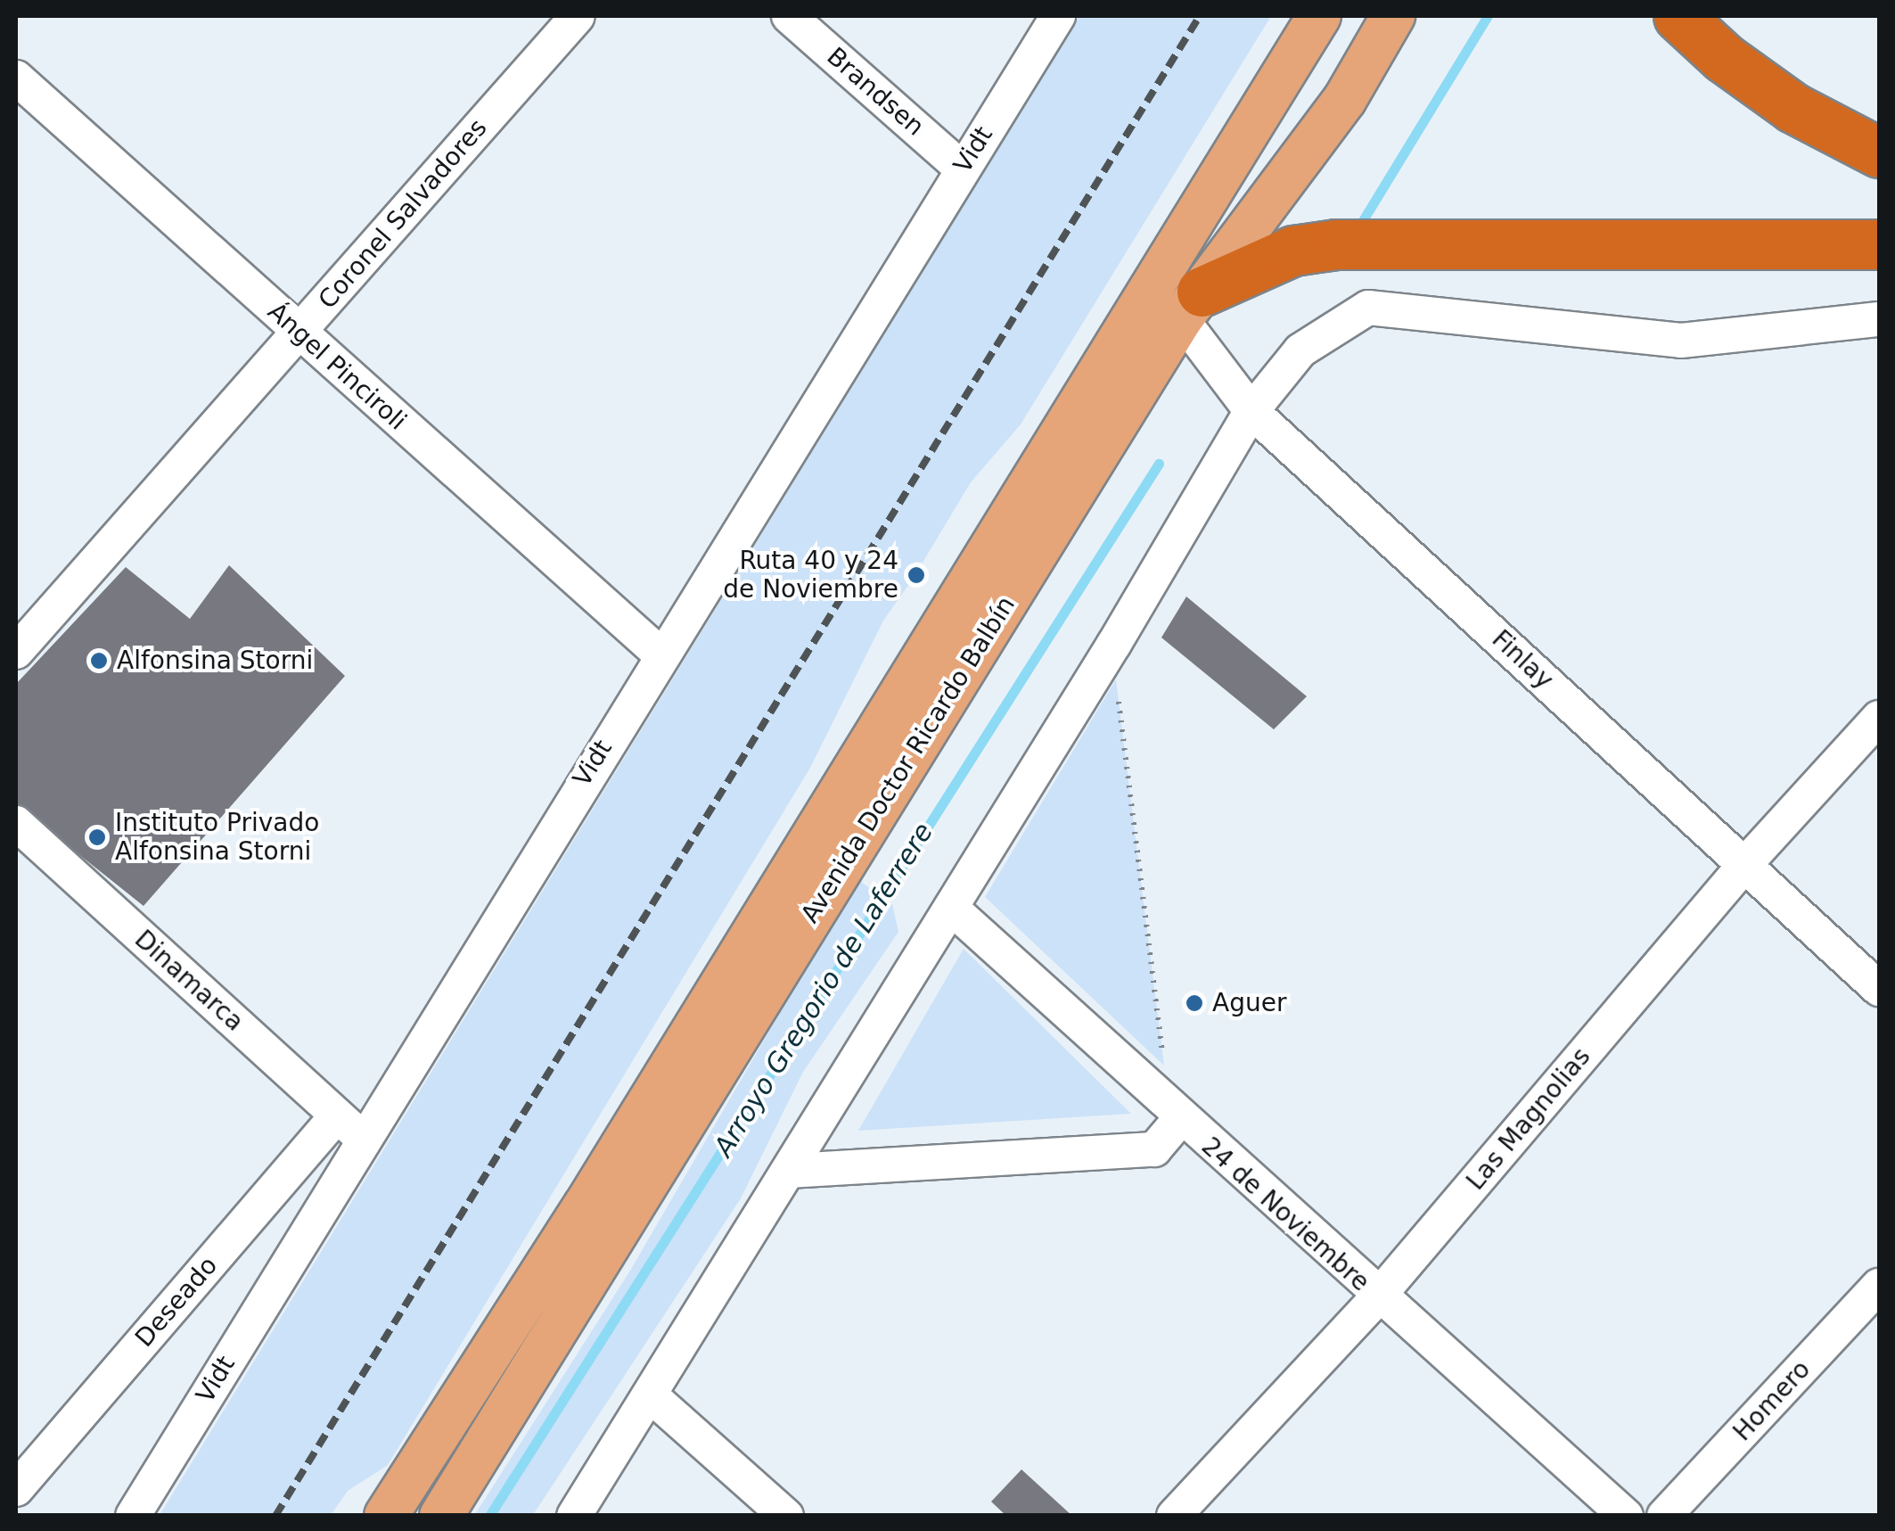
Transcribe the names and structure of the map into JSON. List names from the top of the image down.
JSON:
{
  "streets": {
    "main road": ["Avenida Doctor Ricardo Balbín"],
    "street": [
      "Brandsen",
      "Vidt",
      "Coronel Salvadores",
      "Ángel Pinciroli",
      "Finlay",
      "Dinamarca",
      "Las Magnolias",
      "24 de Noviembre",
      "Deseado",
      "Homero"
    ]
  },
  "crossings": [
    ["Brandsen", "Vidt"],
    ["Vidt", "Ángel Pinciroli"],
    ["Vidt", "Dinamarca"],
    ["Coronel Salvadores", "Ángel Pinciroli"],
    ["Finlay", "Avenida Doctor Ricardo Balbín"],
    ["Finlay", "Las Magnolias"],
    ["Dinamarca", "Deseado"],
    ["Las Magnolias", "24 de Noviembre"]
  ],
  "water": ["Arroyo Gregorio de Laferrere"],
  "places": [
    "Ruta 40 y 24 de Noviembre",
    "Alfonsina Storni",
    "Instituto Privado Alfonsina Storni",
    "Aguer"
  ]
}
